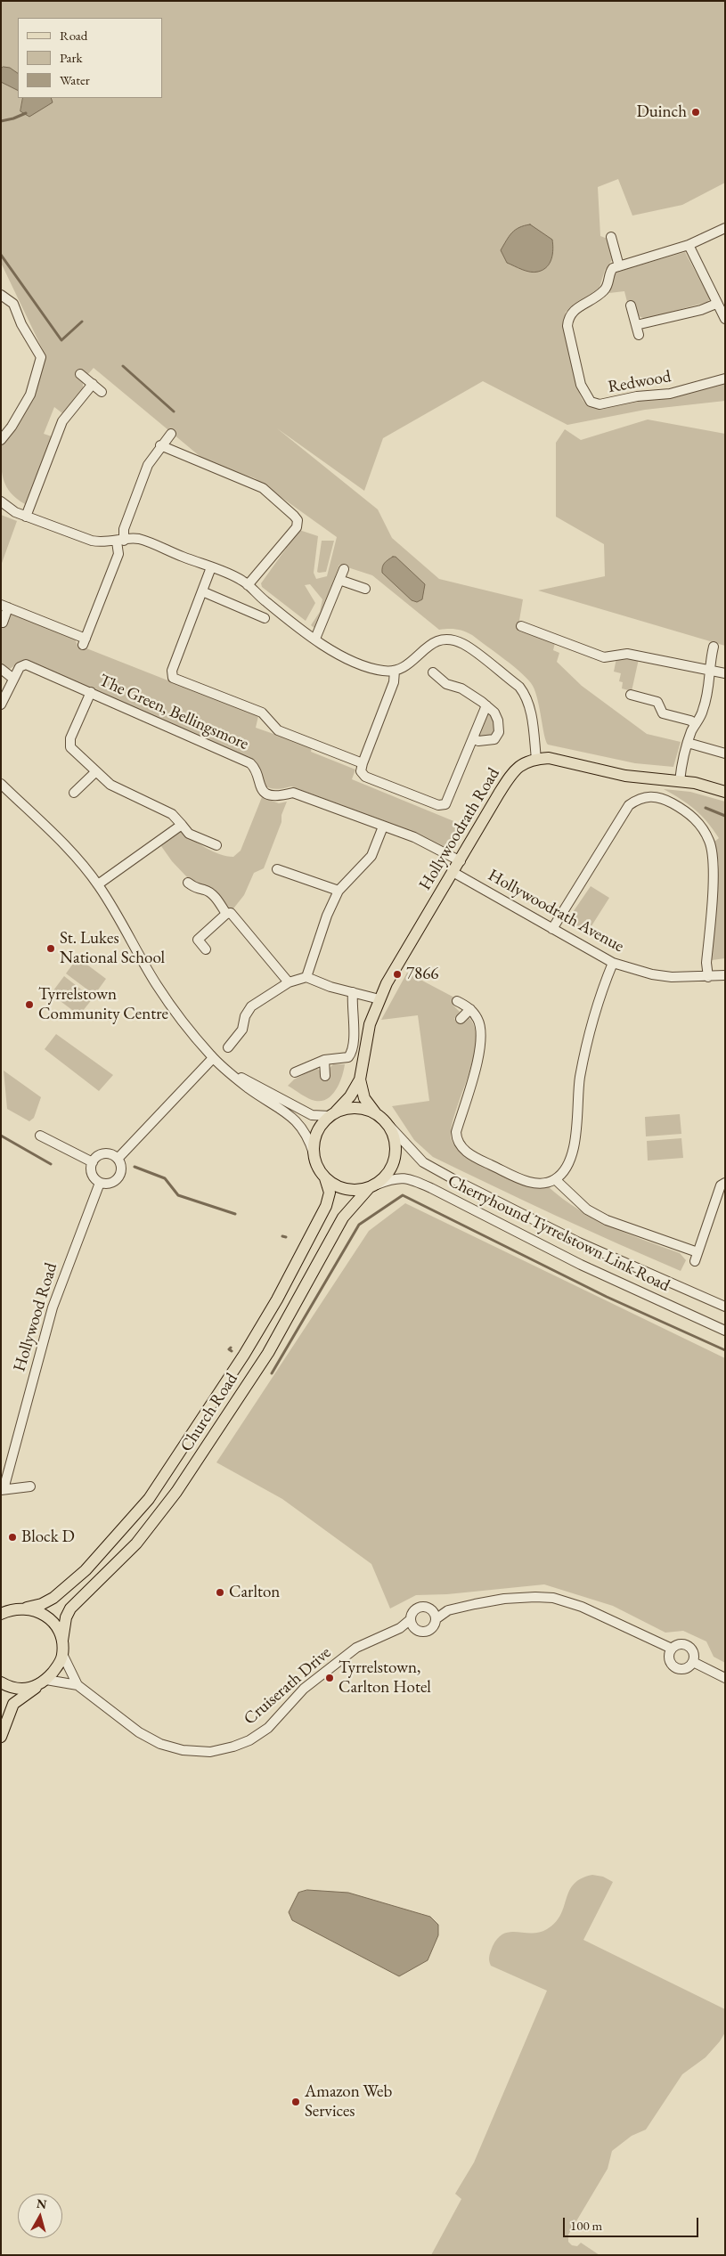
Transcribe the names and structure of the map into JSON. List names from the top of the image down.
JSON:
{
  "streets": {
    "main road": ["Hollywoodrath Road", "Church Road"],
    "street": [
      "Redwood",
      "The Green, Bellingsmore",
      "Hollywoodrath Avenue",
      "Cherryhound Tyrrelstown Link Road",
      "Hollywood Road",
      "Cruiserath Drive"
    ]
  },
  "crossings": [
    ["The Green, Bellingsmore", "Hollywoodrath Road"],
    ["Hollywoodrath Road", "Hollywoodrath Avenue"],
    ["Hollywoodrath Road", "Cherryhound Tyrrelstown Link Road"],
    ["Hollywoodrath Road", "Church Road"],
    ["Cherryhound Tyrrelstown Link Road", "Church Road"]
  ],
  "places": [
    "Duinch",
    "St. Lukes National School",
    "7866",
    "Tyrrelstown Community Centre",
    "Block D",
    "Carlton",
    "Tyrrelstown, Carlton Hotel",
    "Amazon Web Services"
  ],
  "legend": ["Road", "Park", "Water"],
  "scale_bar": "100 m",
  "north": "top"
}
